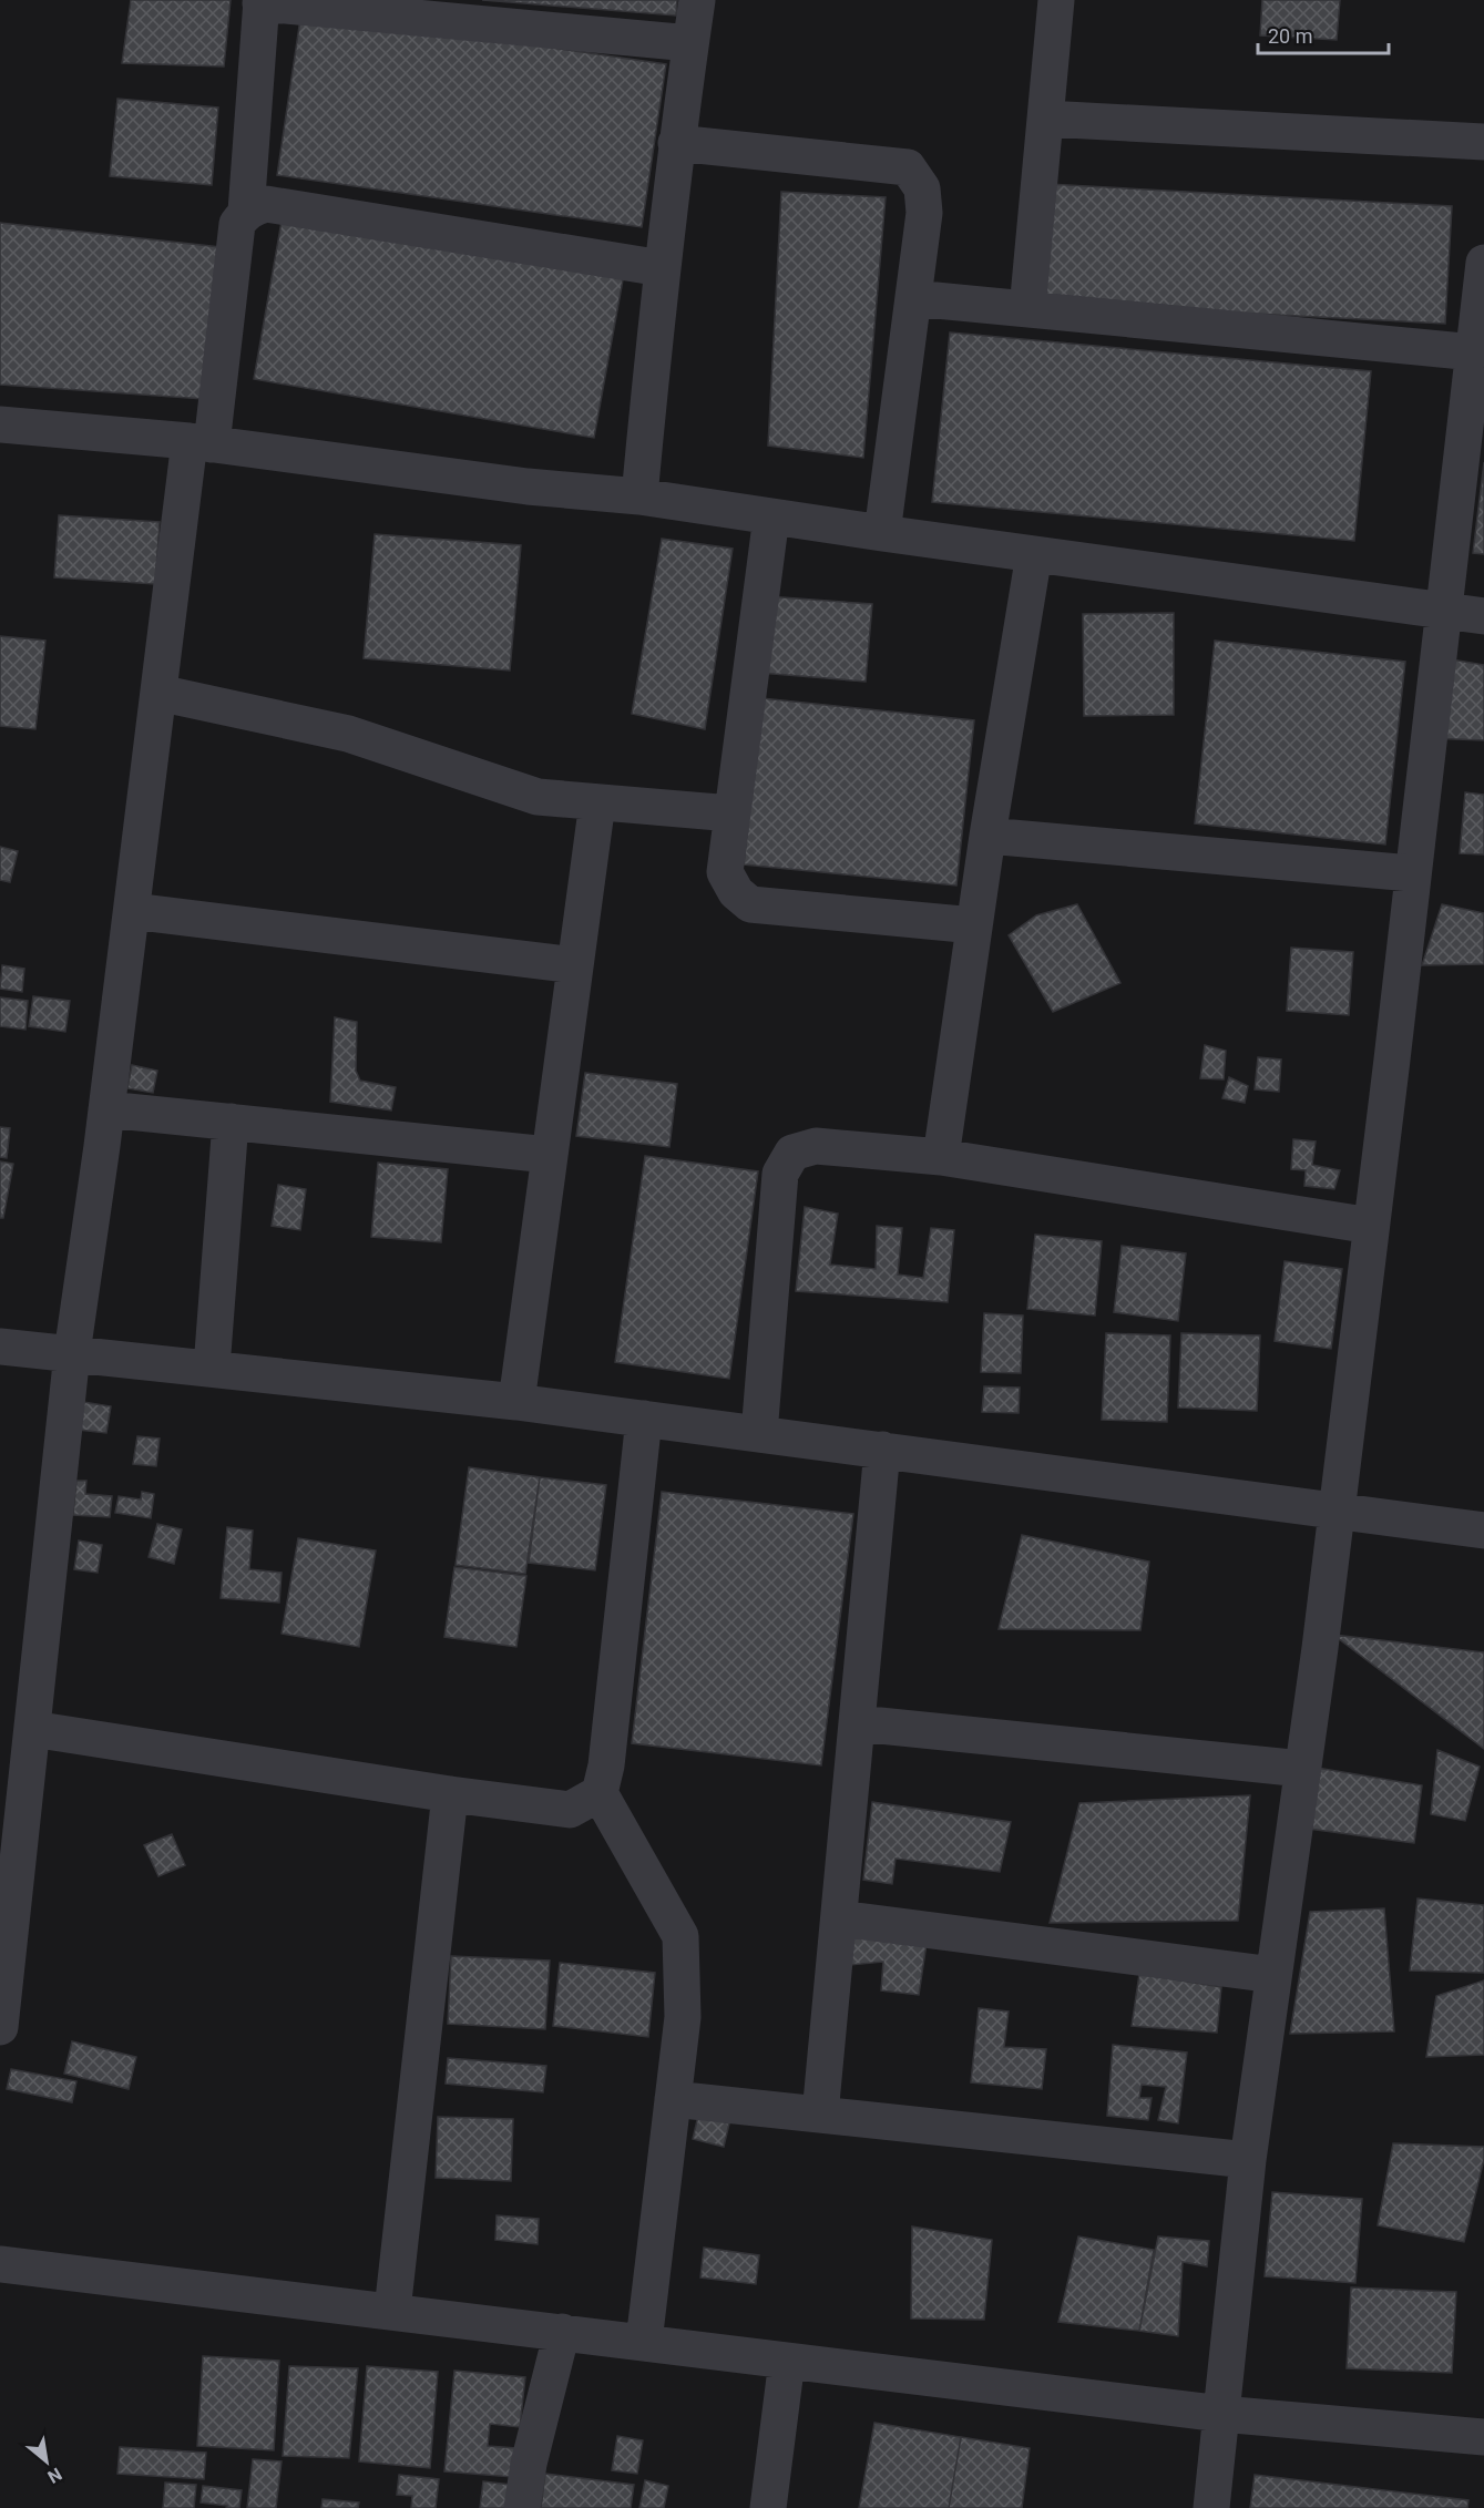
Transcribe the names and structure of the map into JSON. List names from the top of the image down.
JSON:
{
  "scale_bar": "20 m",
  "north": "bottom right"
}
